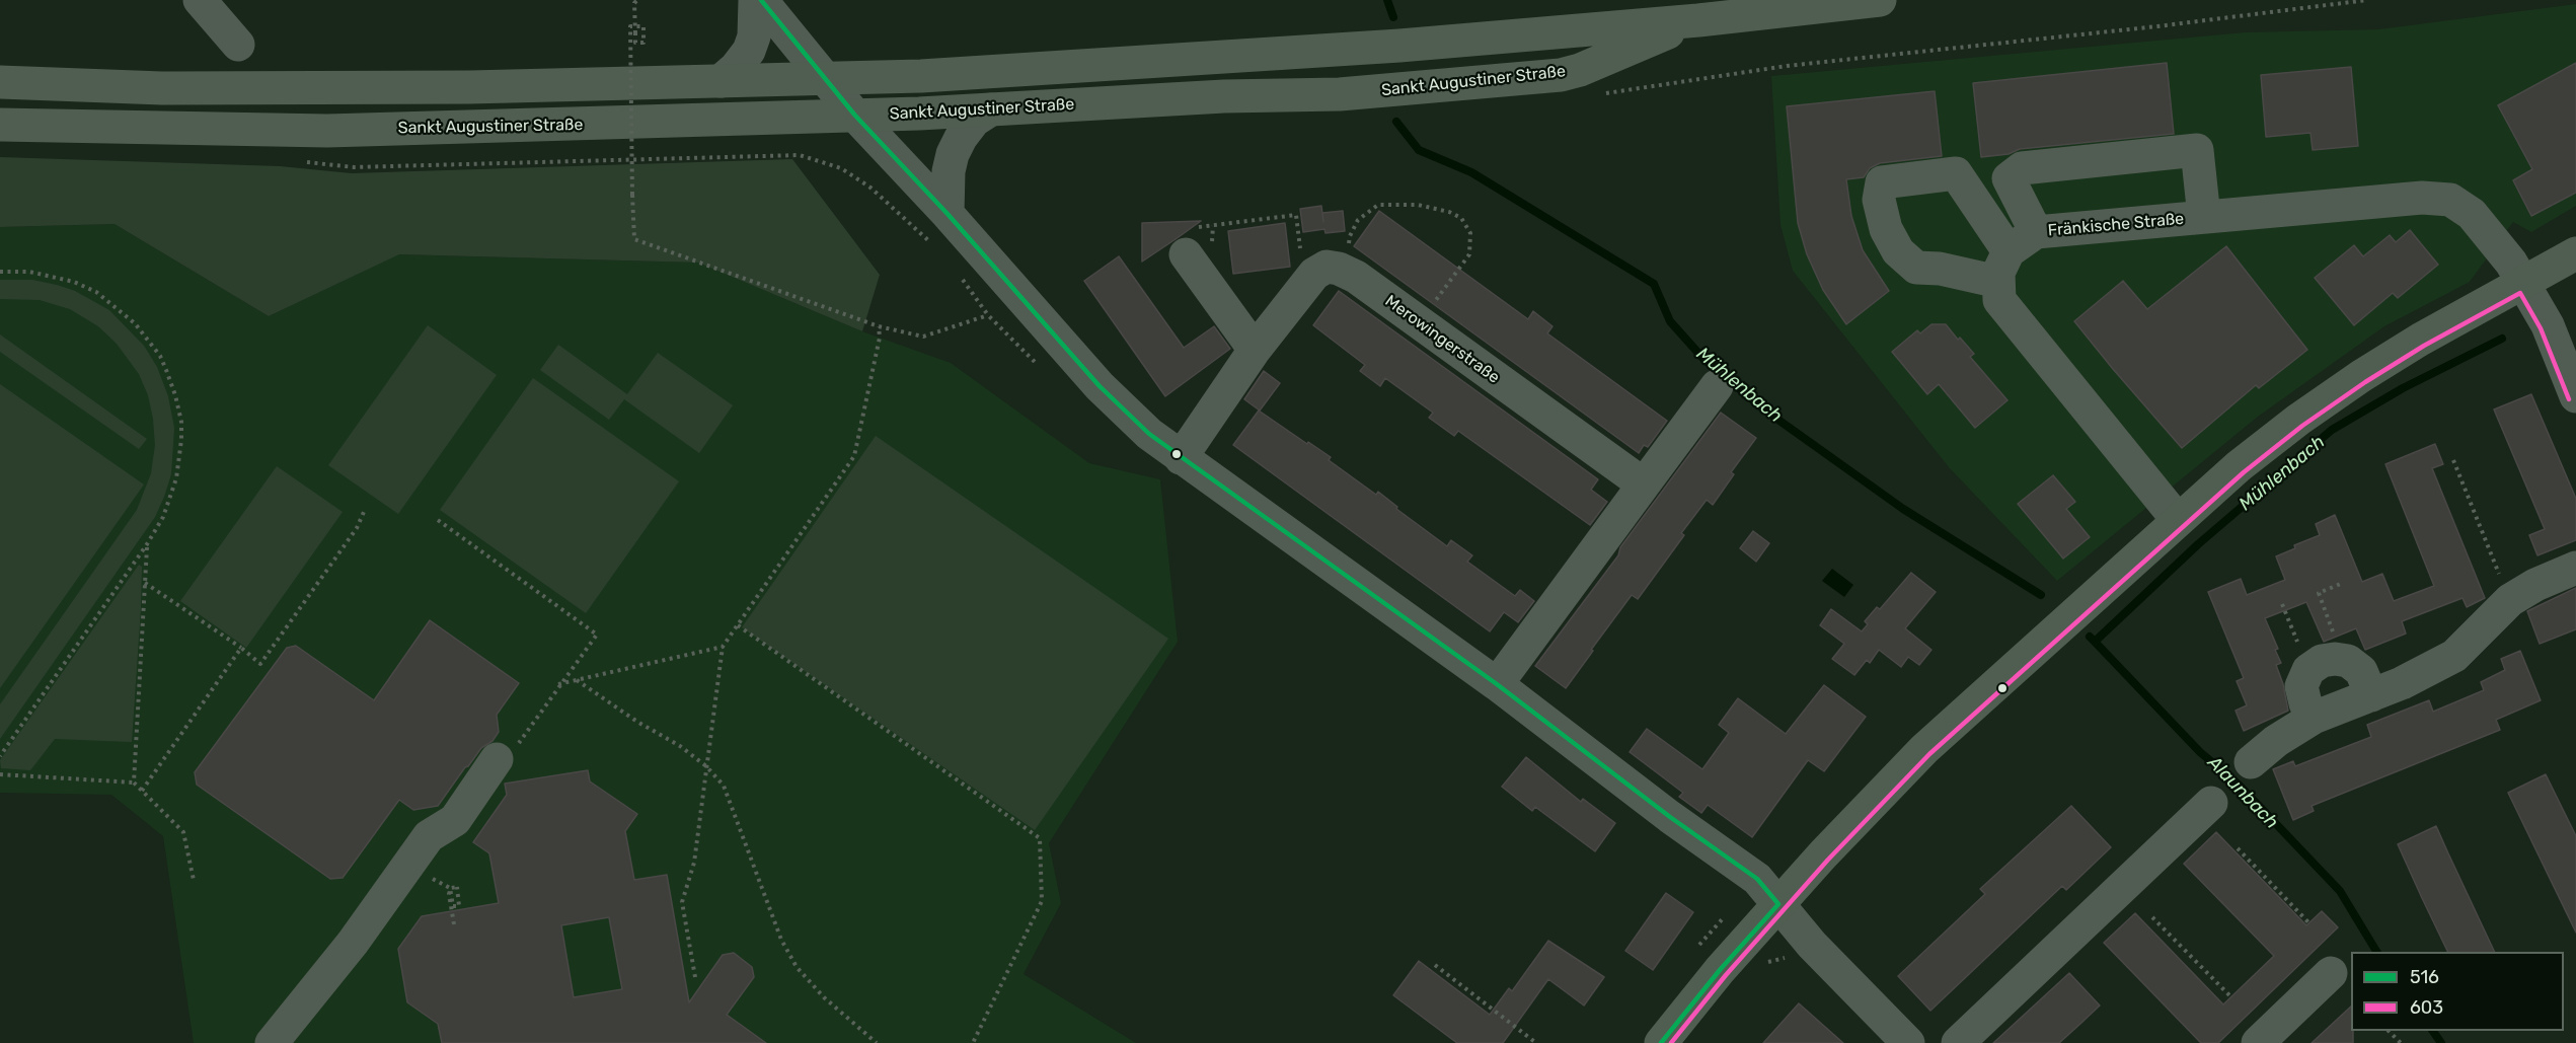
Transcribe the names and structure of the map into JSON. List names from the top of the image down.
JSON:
{
  "streets": {
    "main road": ["Sankt Augustiner Straße"],
    "street": ["Fränkische Straße", "Merowingerstraße"]
  },
  "water": ["Mühlenbach", "Alaunbach"],
  "lines": ["transit line 516", "transit line 603"],
  "legend": ["516", "603"]
}
